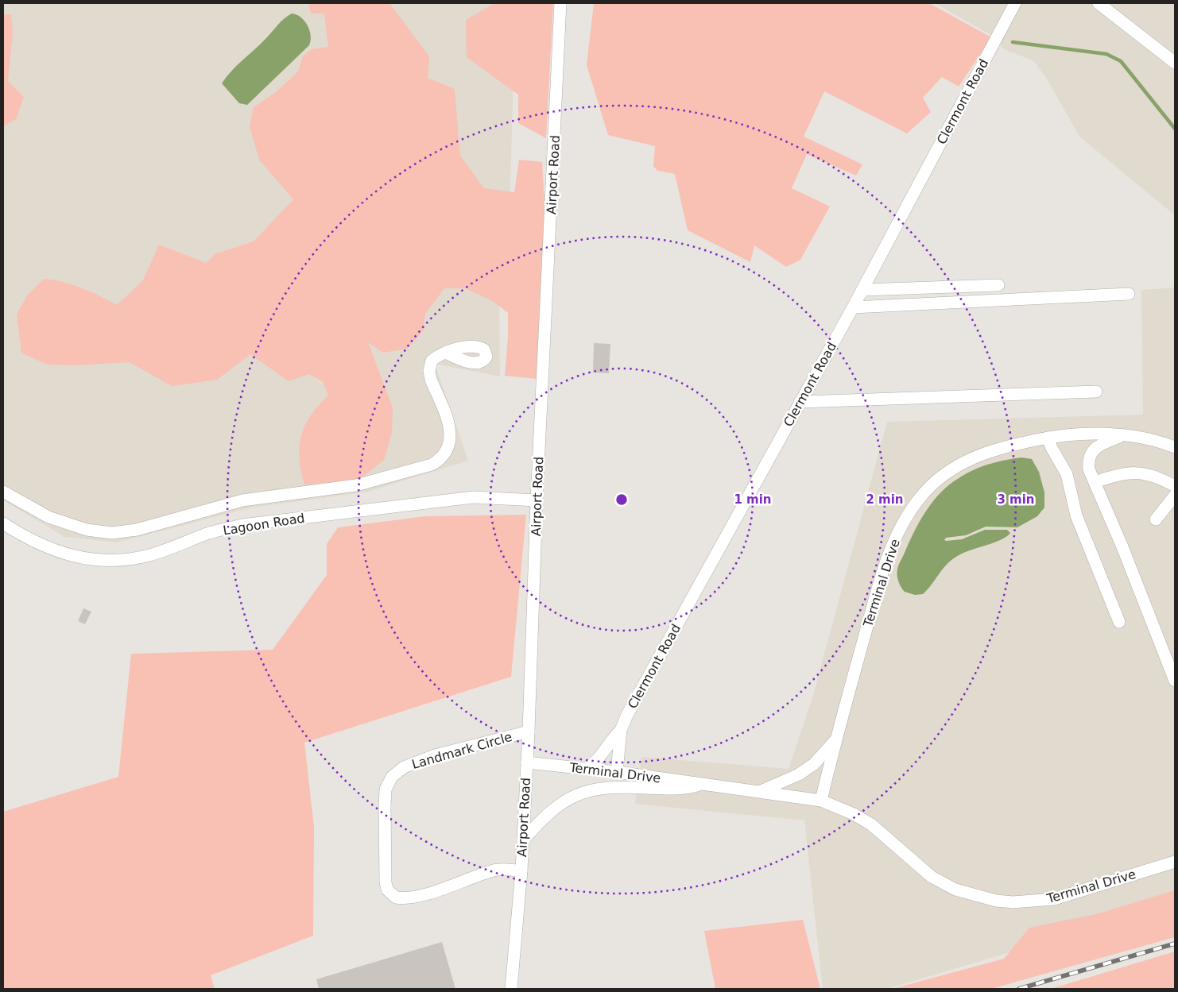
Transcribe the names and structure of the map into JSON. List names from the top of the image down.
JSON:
{
  "streets": {
    "street": [
      "Clermont Road",
      "Airport Road",
      "Lagoon Road",
      "Terminal Drive",
      "Landmark Circle"
    ]
  },
  "crossings": [
    ["Clermont Road", "Terminal Drive"],
    ["Airport Road", "Lagoon Road"],
    ["Airport Road", "Terminal Drive"],
    ["Airport Road", "Landmark Circle"]
  ],
  "rings": ["1 min", "2 min", "3 min"]
}
